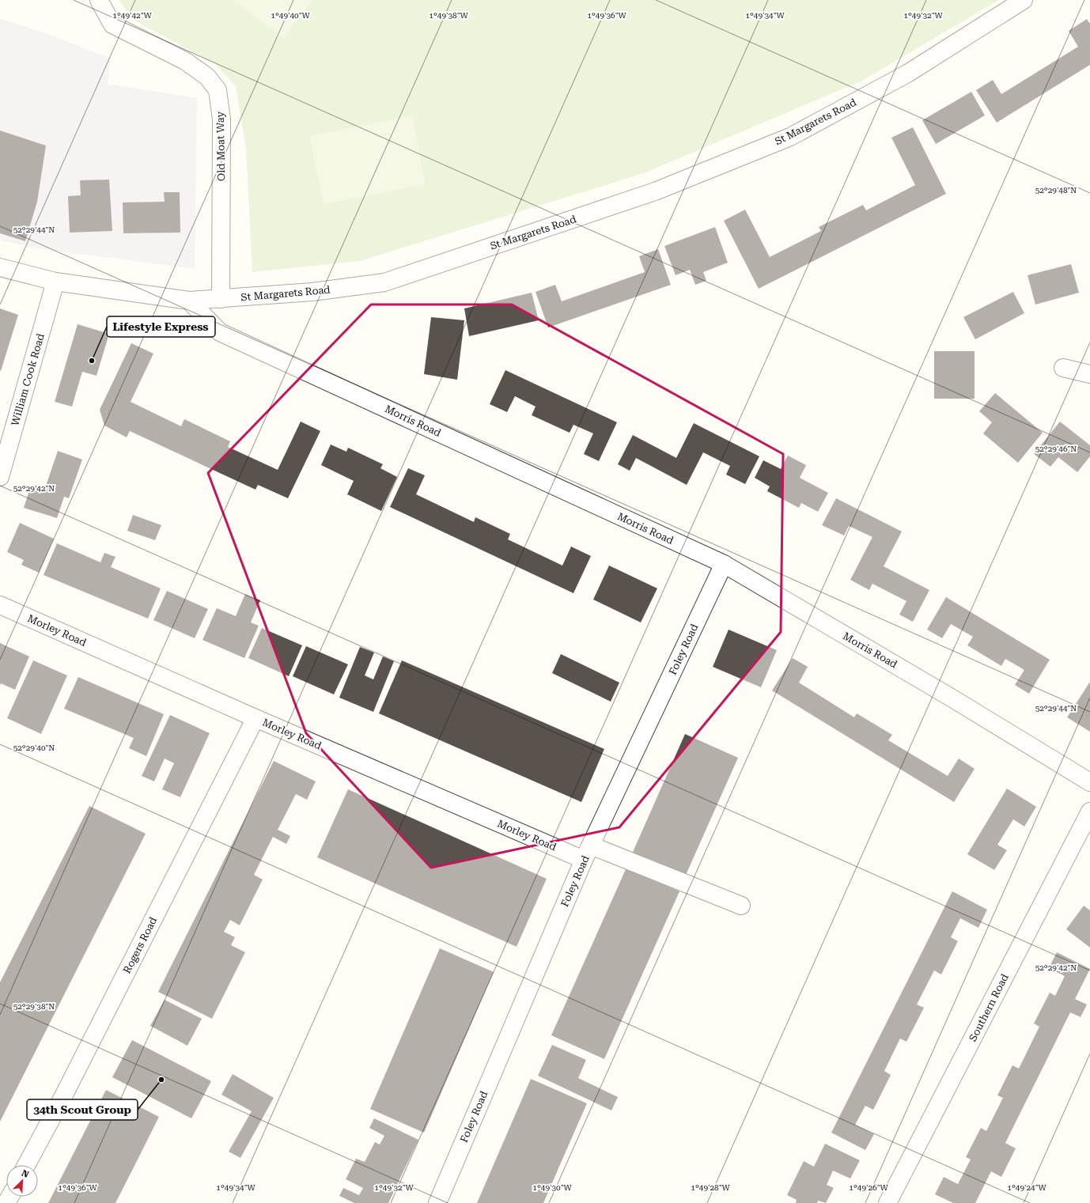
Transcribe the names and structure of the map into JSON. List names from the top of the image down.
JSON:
{
  "streets": {
    "street": [
      "St Margarets Road",
      "Old Moat Way",
      "William Cook Road",
      "Morris Road",
      "Morley Road",
      "Foley Road",
      "Rogers Road",
      "Southern Road"
    ]
  },
  "crossings": [
    ["St Margarets Road", "Old Moat Way"],
    ["St Margarets Road", "William Cook Road"],
    ["St Margarets Road", "Morris Road"],
    ["Morris Road", "Foley Road"],
    ["Morley Road", "Foley Road"],
    ["Morley Road", "Rogers Road"]
  ],
  "places": ["Lifestyle Express", "34th Scout Group"],
  "north": "top right",
  "coordinates": [
    "1°49'42\"W",
    "1°49'40\"W",
    "1°49'38\"W",
    "1°49'36\"W",
    "1°49'34\"W",
    "1°49'32\"W",
    "52°29'48\"N",
    "52°29'44\"N",
    "52°29'46\"N",
    "52°29'42\"N",
    "52°29'40\"N",
    "52°29'38\"N",
    "1°49'30\"W",
    "1°49'28\"W",
    "1°49'26\"W",
    "1°49'24\"W"
  ]
}
